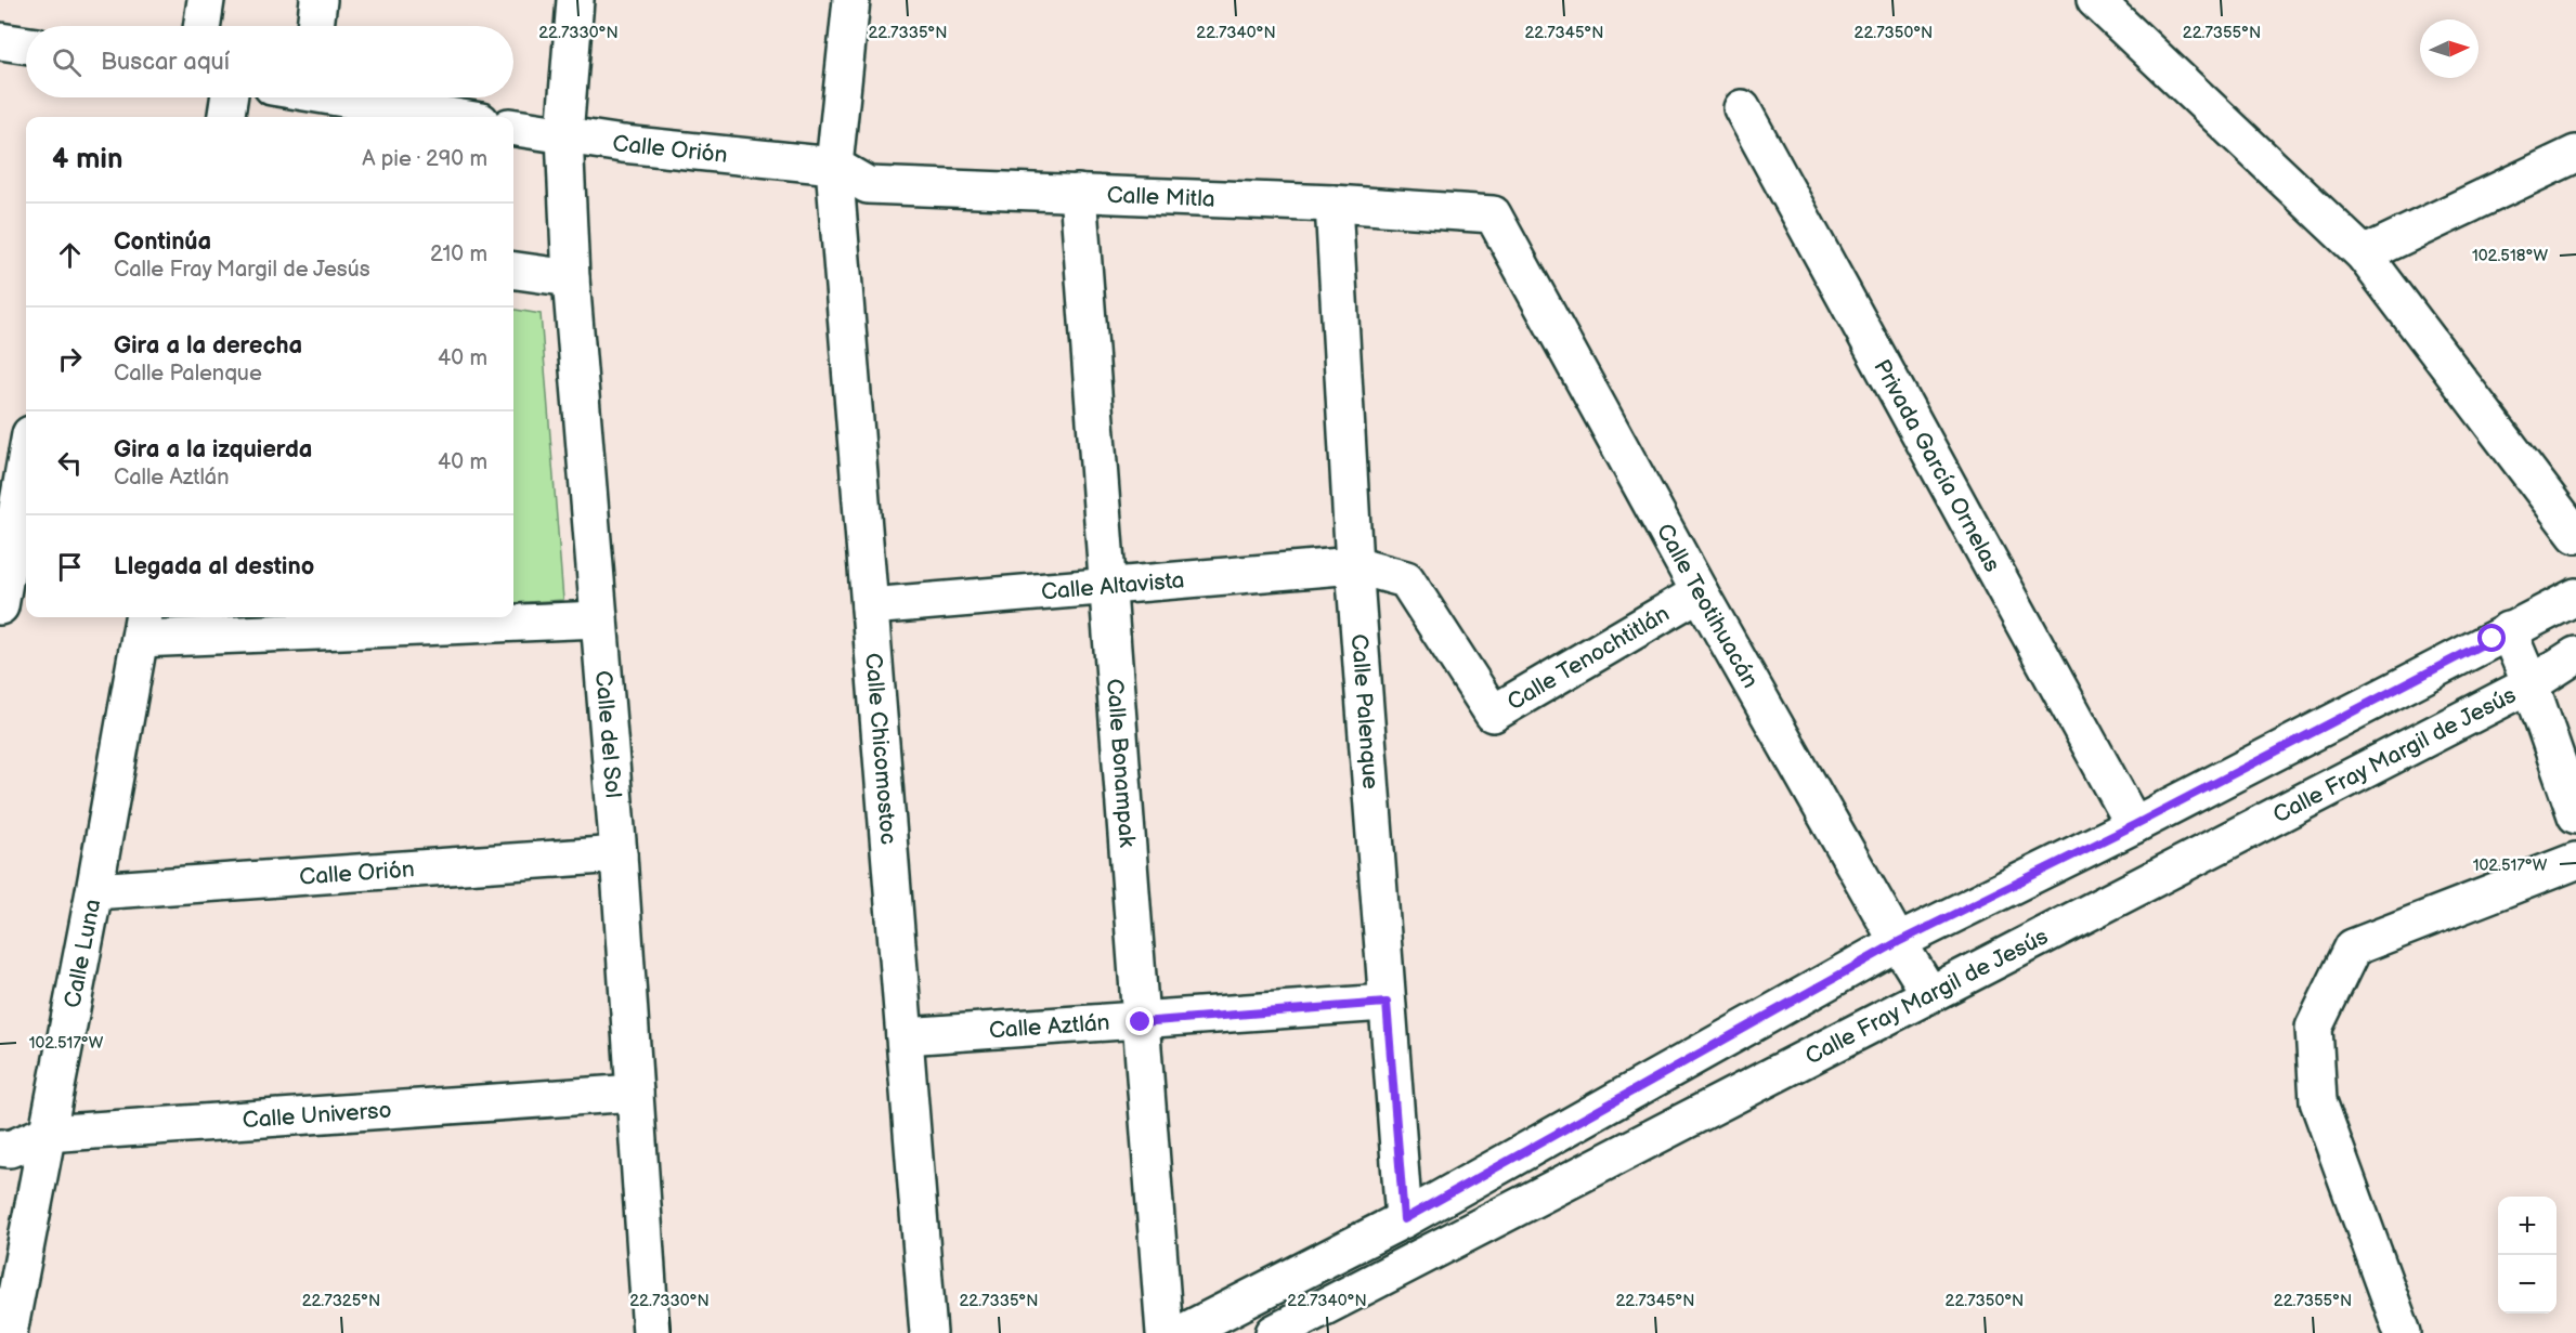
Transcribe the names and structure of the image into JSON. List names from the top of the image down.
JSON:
{
  "streets": {
    "street": [
      "Calle Orión",
      "Calle Mitla",
      "Privada García Ornelas",
      "Calle Altavista",
      "Calle Teotihuacán",
      "Calle Tenochtitlán",
      "Calle Palenque",
      "Calle del Sol",
      "Calle Chicomostoc",
      "Calle Fray Margil de Jesús",
      "Calle Bonampak",
      "Calle Luna",
      "Calle Aztlán",
      "Calle Universo"
    ]
  },
  "crossings": [
    ["Calle Orión", "Calle Mitla"],
    ["Calle Orión", "Calle del Sol"],
    ["Calle Orión", "Calle Chicomostoc"],
    ["Calle Orión", "Calle Luna"],
    ["Calle Mitla", "Calle Teotihuacán"],
    ["Calle Mitla", "Calle Palenque"],
    ["Calle Mitla", "Calle Chicomostoc"],
    ["Calle Mitla", "Calle Bonampak"],
    ["Calle Altavista", "Calle Tenochtitlán"],
    ["Calle Altavista", "Calle Palenque"],
    ["Calle Altavista", "Calle Chicomostoc"],
    ["Calle Altavista", "Calle Bonampak"],
    ["Calle Teotihuacán", "Calle Tenochtitlán"],
    ["Calle Teotihuacán", "Calle Fray Margil de Jesús"],
    ["Calle Tenochtitlán", "Calle Palenque"],
    ["Calle Palenque", "Calle Aztlán"],
    ["Calle del Sol", "Calle Universo"],
    ["Calle Chicomostoc", "Calle Aztlán"],
    ["Calle Bonampak", "Calle Aztlán"],
    ["Calle Luna", "Calle Universo"]
  ],
  "north": "right",
  "page": {
    "search": "Buscar aquí",
    "heading": ["4 min", "A pie · 290 m"],
    "list": [
      ["Continúa", "Calle Fray Margil de Jesús", "210 m"],
      ["Gira a la derecha", "Calle Palenque", "40 m"],
      ["Gira a la izquierda", "Calle Aztlán", "40 m"],
      "Llegada al destino"
    ],
    "map_buttons": ["+", "−"]
  },
  "coordinates": [
    "22.7330°N",
    "22.7335°N",
    "22.7340°N",
    "22.7345°N",
    "22.7350°N",
    "22.7355°N",
    "102.518°W",
    "102.517°W",
    "22.7325°N"
  ]
}
